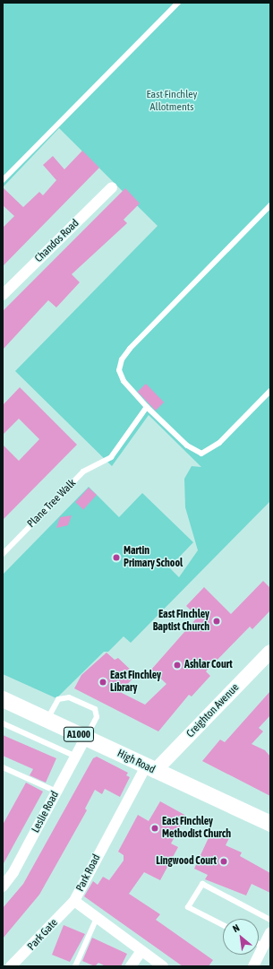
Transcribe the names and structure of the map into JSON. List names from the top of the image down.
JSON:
{
  "streets": {
    "main road": ["A1000", "High Road"],
    "street": [
      "Chandos Road",
      "Creighton Avenue",
      "Leslie Road",
      "Park Road",
      "Park Gate"
    ],
    "lane": ["Plane Tree Walk"]
  },
  "crossings": [
    ["Creighton Avenue", "High Road"],
    ["Creighton Avenue", "Park Road"],
    ["High Road", "Leslie Road"],
    ["High Road", "Park Road"],
    ["Park Road", "Park Gate"]
  ],
  "parks": ["East Finchley Allotments"],
  "places": [
    "Martin Primary School",
    "East Finchley Baptist Church",
    "Ashlar Court",
    "East Finchley Library",
    "East Finchley Methodist Church",
    "Lingwood Court"
  ],
  "north": "top left"
}
